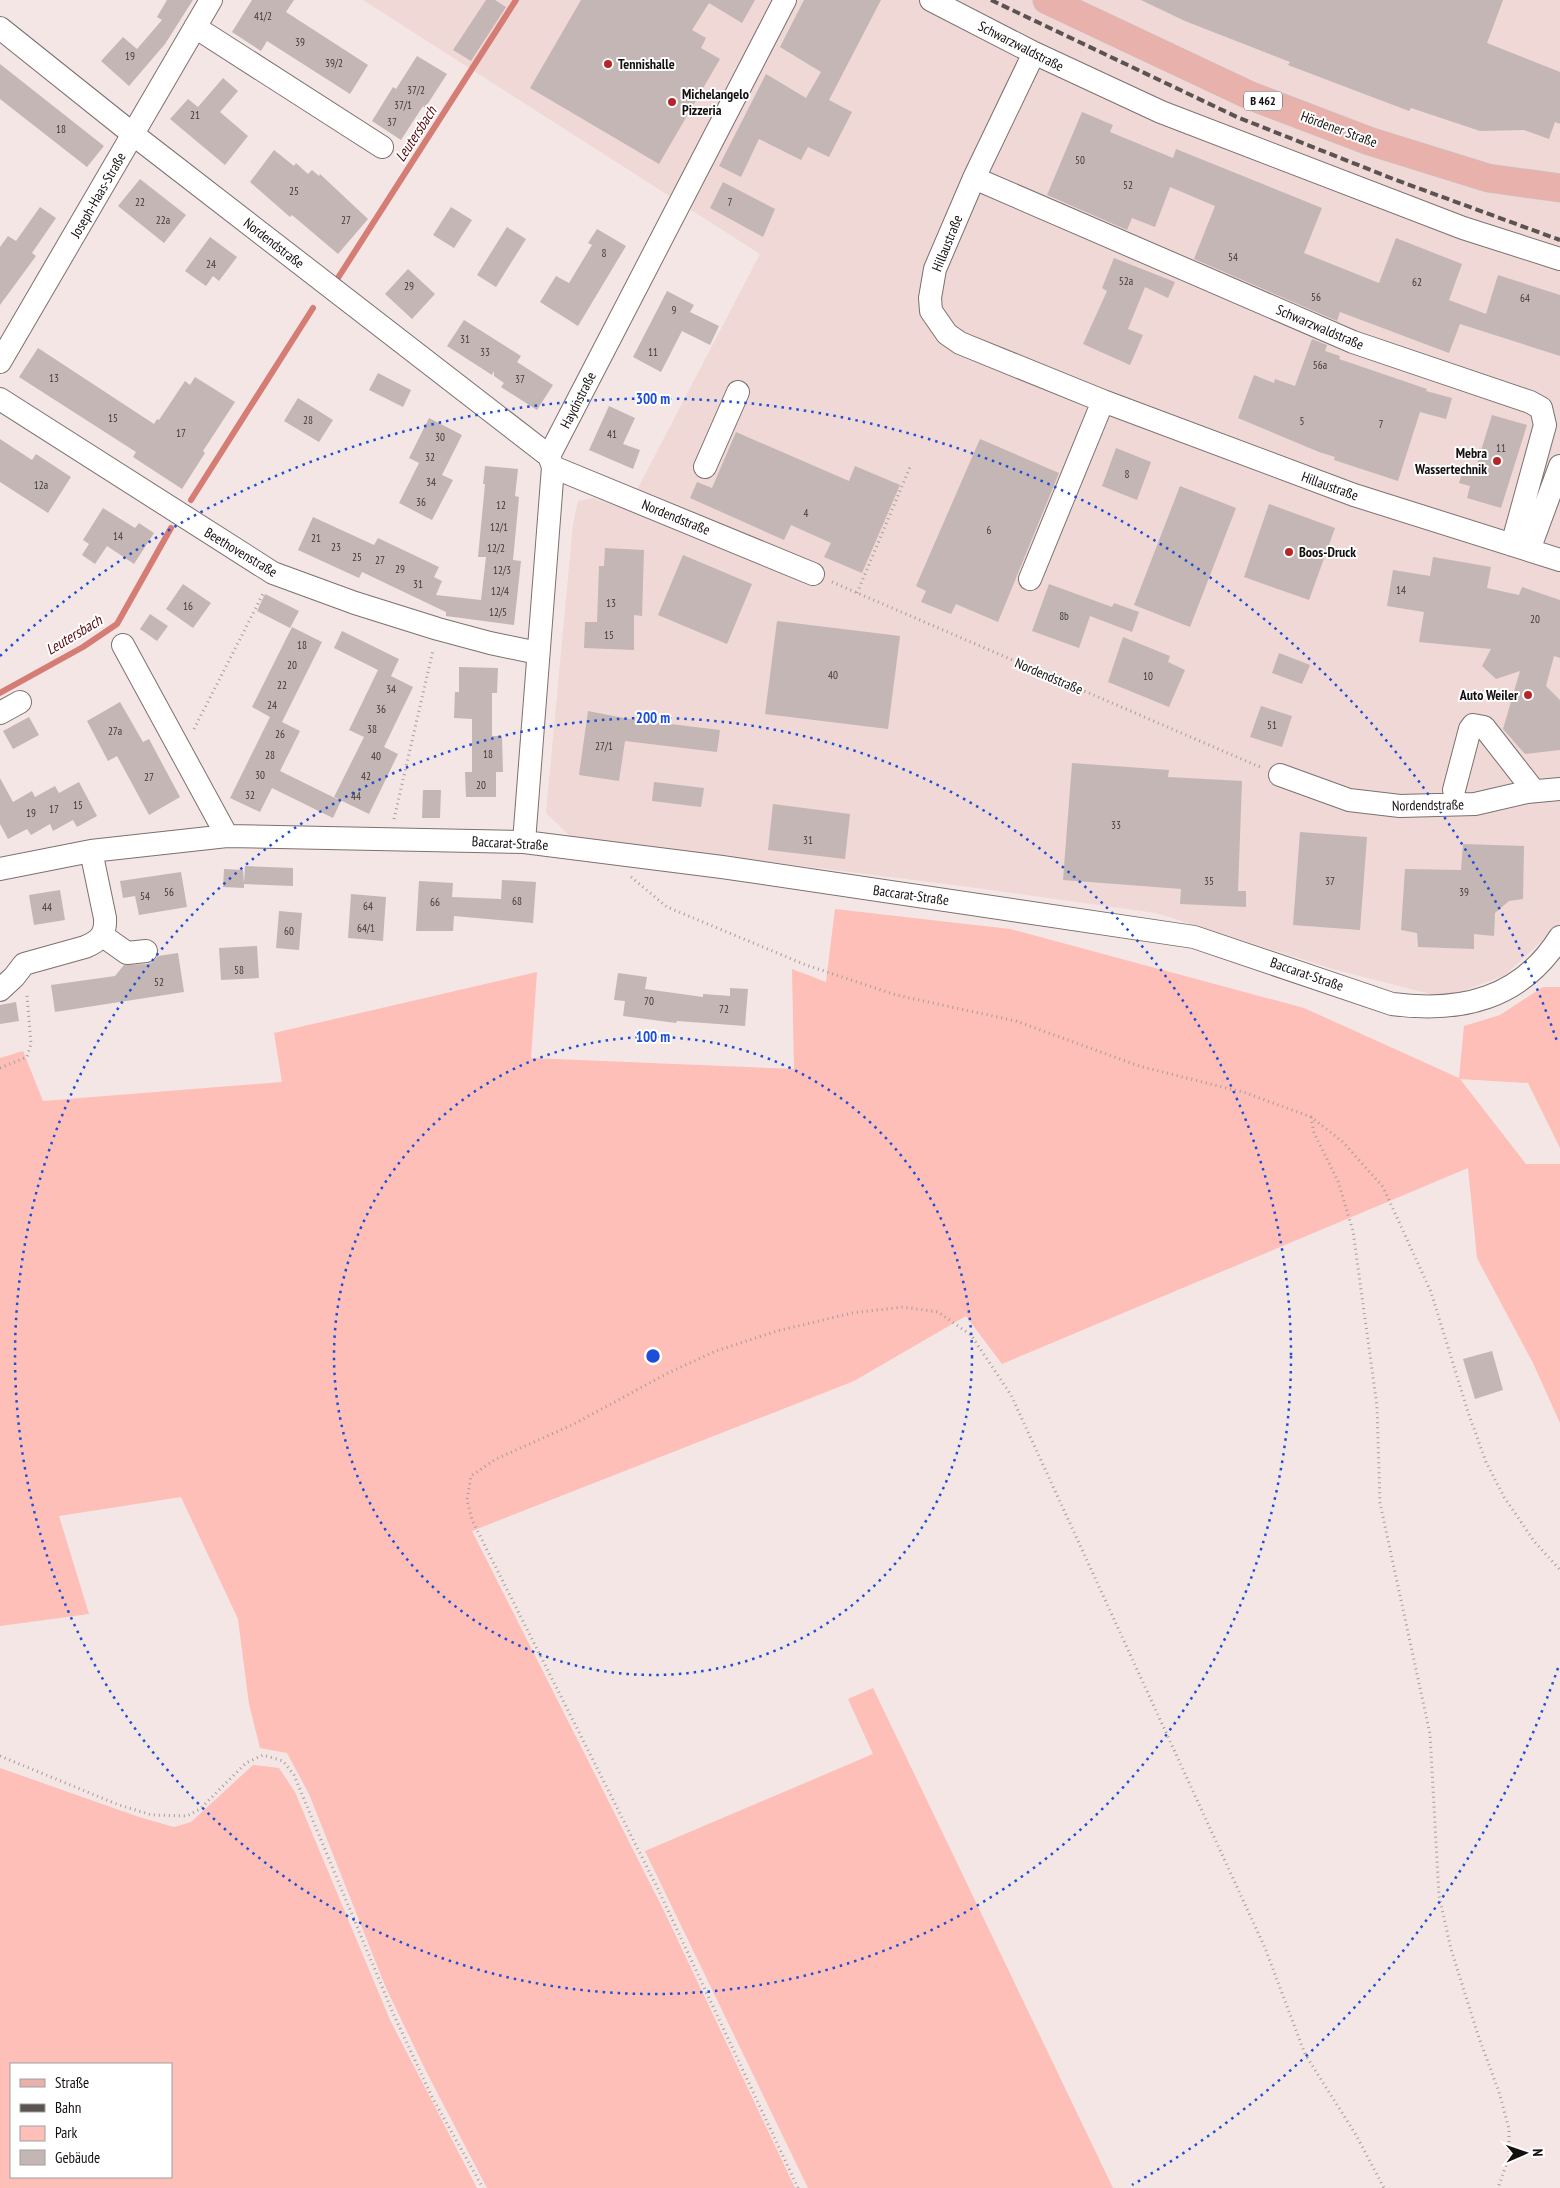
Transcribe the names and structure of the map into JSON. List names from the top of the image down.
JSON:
{
  "streets": {
    "main road": ["B 462", "Hördener Straße"],
    "street": [
      "Schwarzwaldstraße",
      "Joseph-Haas-Straße",
      "Nordendstraße",
      "Hillaustraße",
      "Haydnstraße",
      "Beethovenstraße",
      "Baccarat-Straße"
    ]
  },
  "crossings": [
    ["Schwarzwaldstraße", "Hillaustraße"],
    ["Joseph-Haas-Straße", "Nordendstraße"],
    ["Nordendstraße", "Haydnstraße"],
    ["Haydnstraße", "Beethovenstraße"],
    ["Haydnstraße", "Baccarat-Straße"]
  ],
  "water": ["Leutersbach"],
  "places": [
    "Tennishalle",
    "Michelangelo Pizzeria",
    "Mebra Wassertechnik",
    "Boos-Druck",
    "Auto Weiler"
  ],
  "house_numbers": [
    "41/2",
    "39",
    "19",
    "39/2",
    "37/2",
    "37/1",
    "21",
    "37",
    "18",
    "50",
    "52",
    "25",
    "22",
    "7",
    "22a",
    "27",
    "8",
    "54",
    "24",
    "52a",
    "62",
    "29",
    "56",
    "64",
    "9",
    "31",
    "33",
    "11",
    "56a",
    "13",
    "37",
    "15",
    "28",
    "5",
    "7",
    "17",
    "41",
    "30",
    "11",
    "32",
    "8",
    "34",
    "12a",
    "36",
    "12",
    "4",
    "12/1",
    "6",
    "14",
    "21",
    "23",
    "12/2",
    "25",
    "27",
    "29",
    "12/3",
    "31",
    "14",
    "12/4",
    "13",
    "16",
    "12/5",
    "8b",
    "20",
    "15",
    "18",
    "20",
    "40",
    "10",
    "22",
    "34",
    "24",
    "36",
    "51",
    "38",
    "27a",
    "26",
    "27/1",
    "18",
    "28",
    "40",
    "30",
    "42",
    "27",
    "20",
    "32",
    "44",
    "15",
    "17",
    "19",
    "33",
    "31",
    "35",
    "37",
    "56",
    "39",
    "54",
    "68",
    "66",
    "64",
    "44",
    "64/1",
    "60",
    "58",
    "52",
    "70",
    "72"
  ],
  "legend": [
    "Straße",
    "Bahn",
    "Park",
    "Gebäude"
  ],
  "north": "right",
  "rings": ["300 m", "200 m", "100 m"]
}
